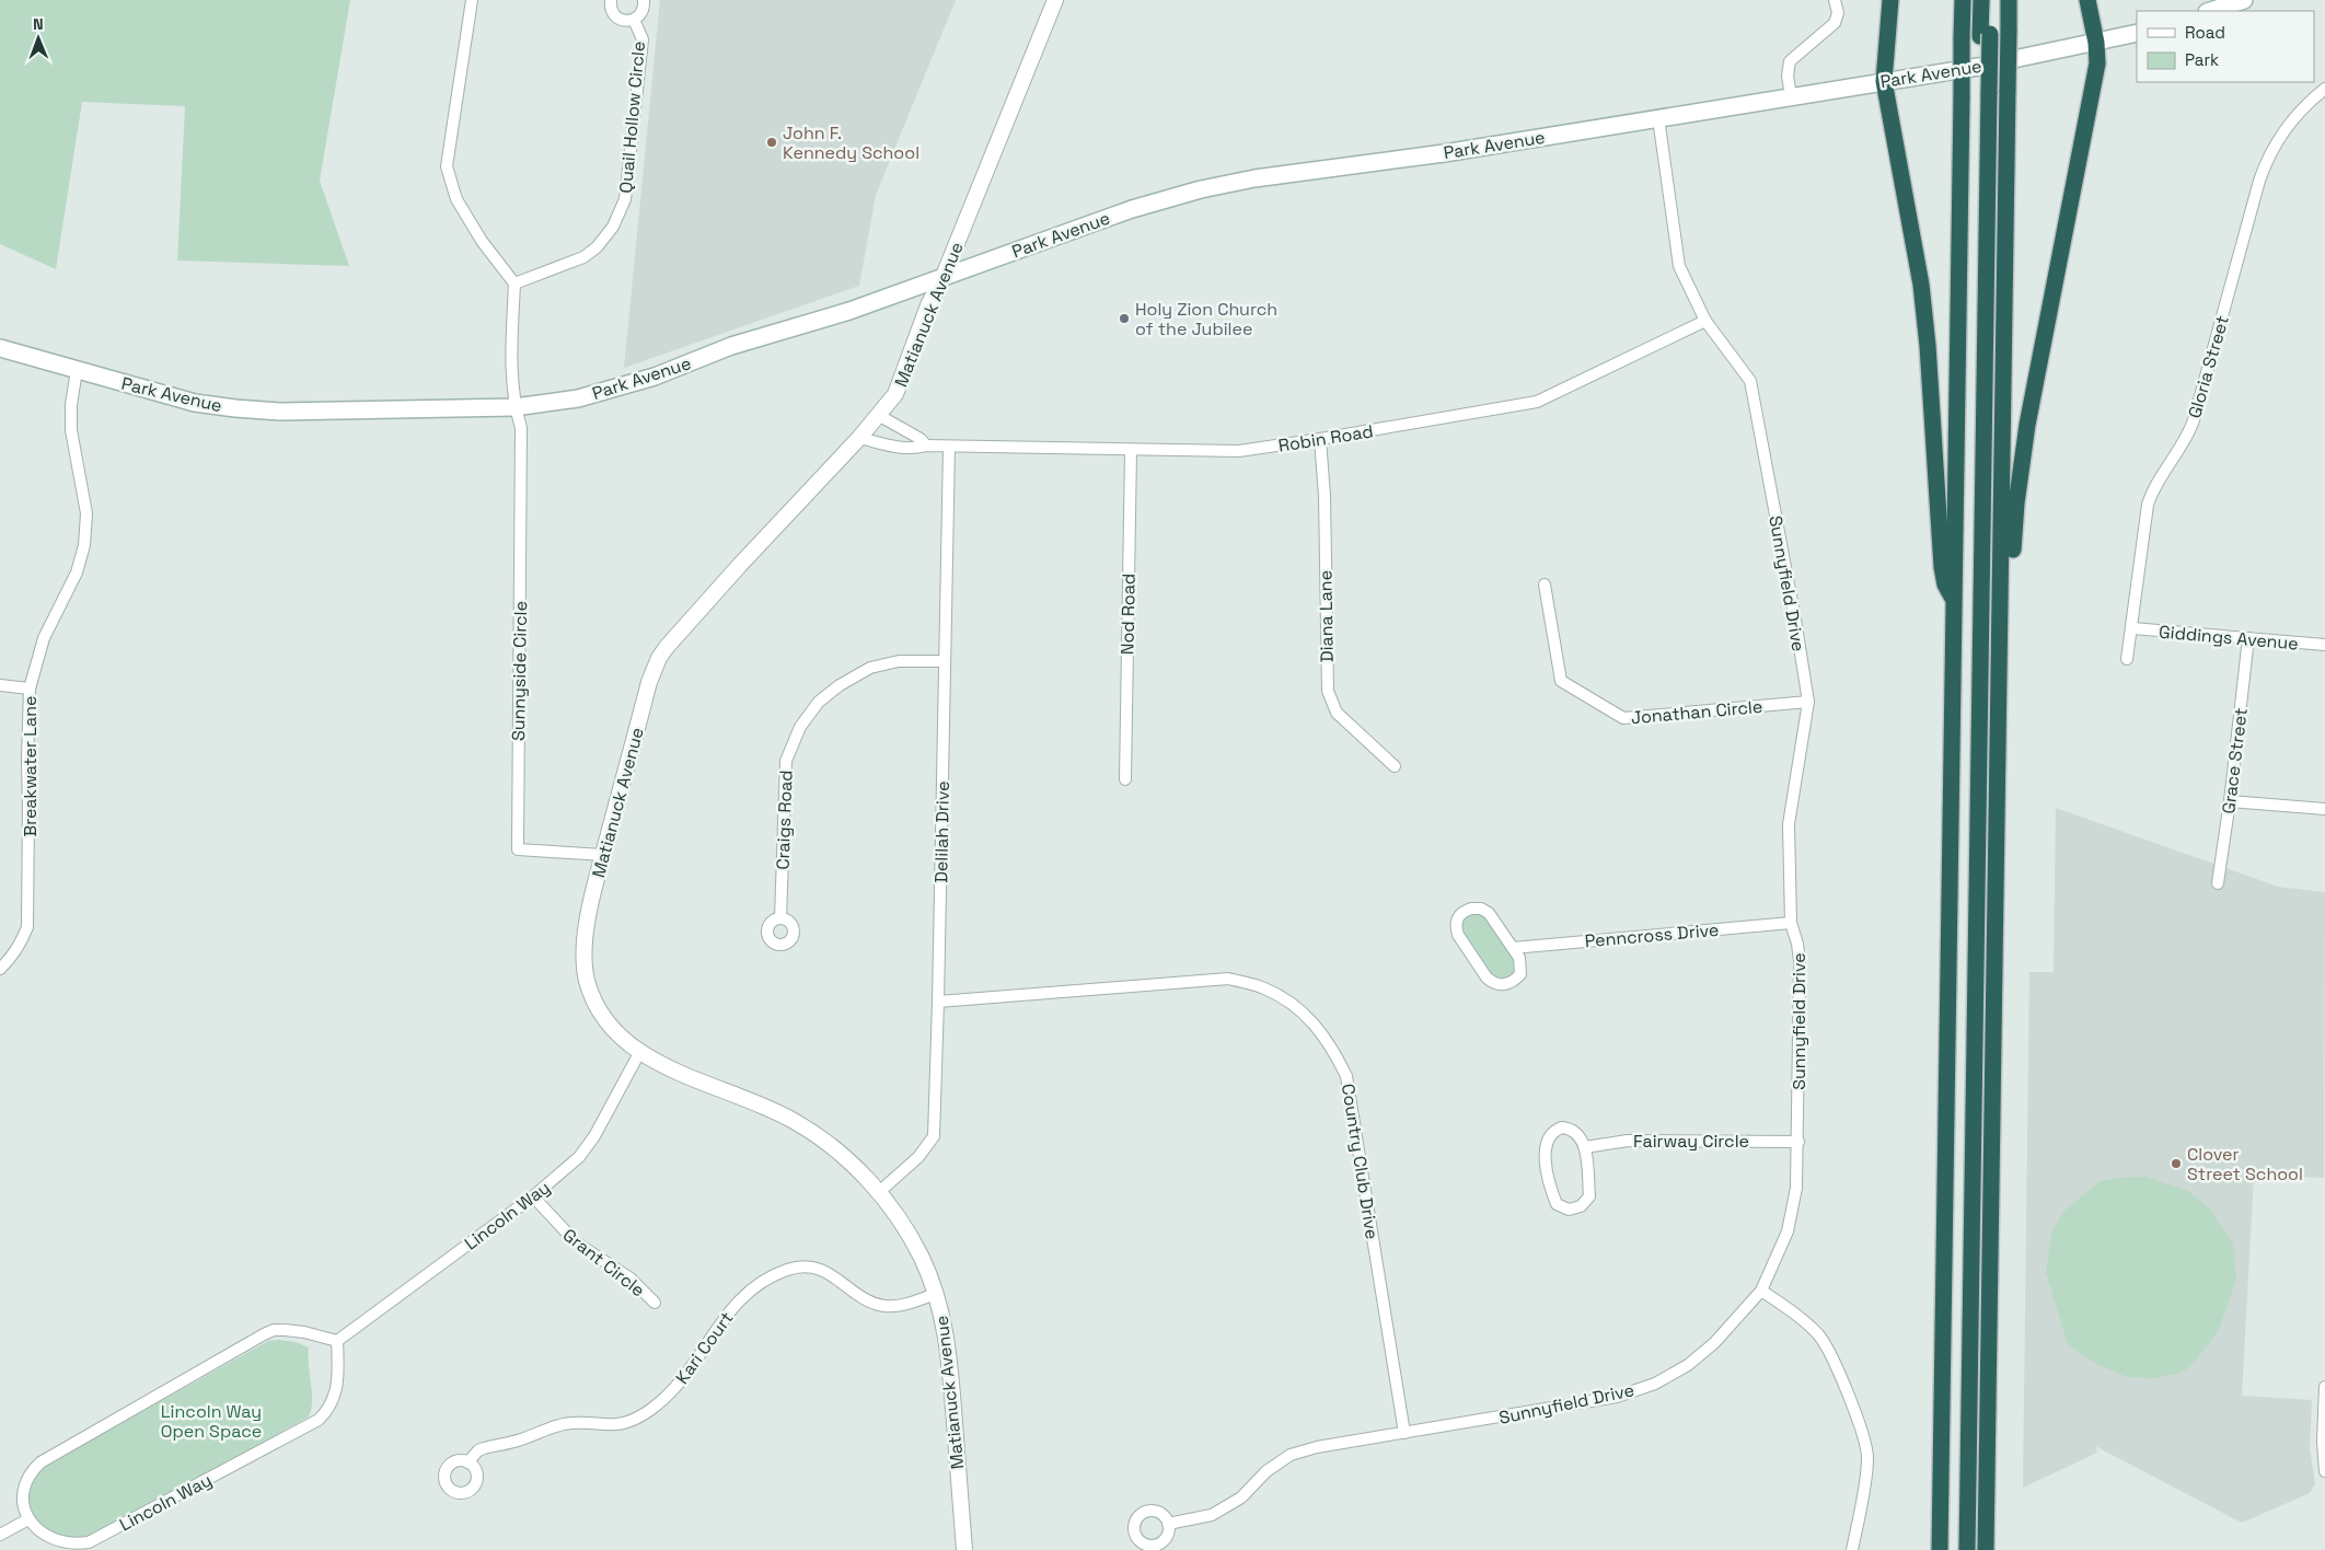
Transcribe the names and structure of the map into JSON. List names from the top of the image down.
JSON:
{
  "streets": {
    "main road": ["Park Avenue"],
    "street": [
      "Quail Hollow Circle",
      "Matianuck Avenue",
      "Gloria Street",
      "Robin Road",
      "Sunnyfield Drive",
      "Nod Road",
      "Diana Lane",
      "Giddings Avenue",
      "Sunnyside Circle",
      "Jonathan Circle",
      "Grace Street",
      "Breakwater Lane",
      "Craigs Road",
      "Delilah Drive",
      "Penncross Drive",
      "Fairway Circle",
      "Country Club Drive",
      "Lincoln Way",
      "Grant Circle",
      "Kari Court"
    ]
  },
  "crossings": [
    ["Park Avenue", "Matianuck Avenue"],
    ["Park Avenue", "Sunnyfield Drive"],
    ["Park Avenue", "Sunnyside Circle"],
    ["Park Avenue", "Breakwater Lane"],
    ["Matianuck Avenue", "Robin Road"],
    ["Matianuck Avenue", "Sunnyside Circle"],
    ["Matianuck Avenue", "Delilah Drive"],
    ["Matianuck Avenue", "Lincoln Way"],
    ["Matianuck Avenue", "Kari Court"],
    ["Gloria Street", "Giddings Avenue"],
    ["Robin Road", "Sunnyfield Drive"],
    ["Robin Road", "Nod Road"],
    ["Robin Road", "Diana Lane"],
    ["Robin Road", "Delilah Drive"],
    ["Sunnyfield Drive", "Jonathan Circle"],
    ["Sunnyfield Drive", "Penncross Drive"],
    ["Sunnyfield Drive", "Fairway Circle"],
    ["Sunnyfield Drive", "Country Club Drive"],
    ["Giddings Avenue", "Grace Street"],
    ["Craigs Road", "Delilah Drive"],
    ["Delilah Drive", "Country Club Drive"],
    ["Lincoln Way", "Grant Circle"]
  ],
  "parks": ["Lincoln Way Open Space"],
  "places": ["John F. Kennedy School", "Holy Zion Church of the Jubilee", "Clover Street School"],
  "legend": ["Road", "Park"],
  "north": "top"
}
